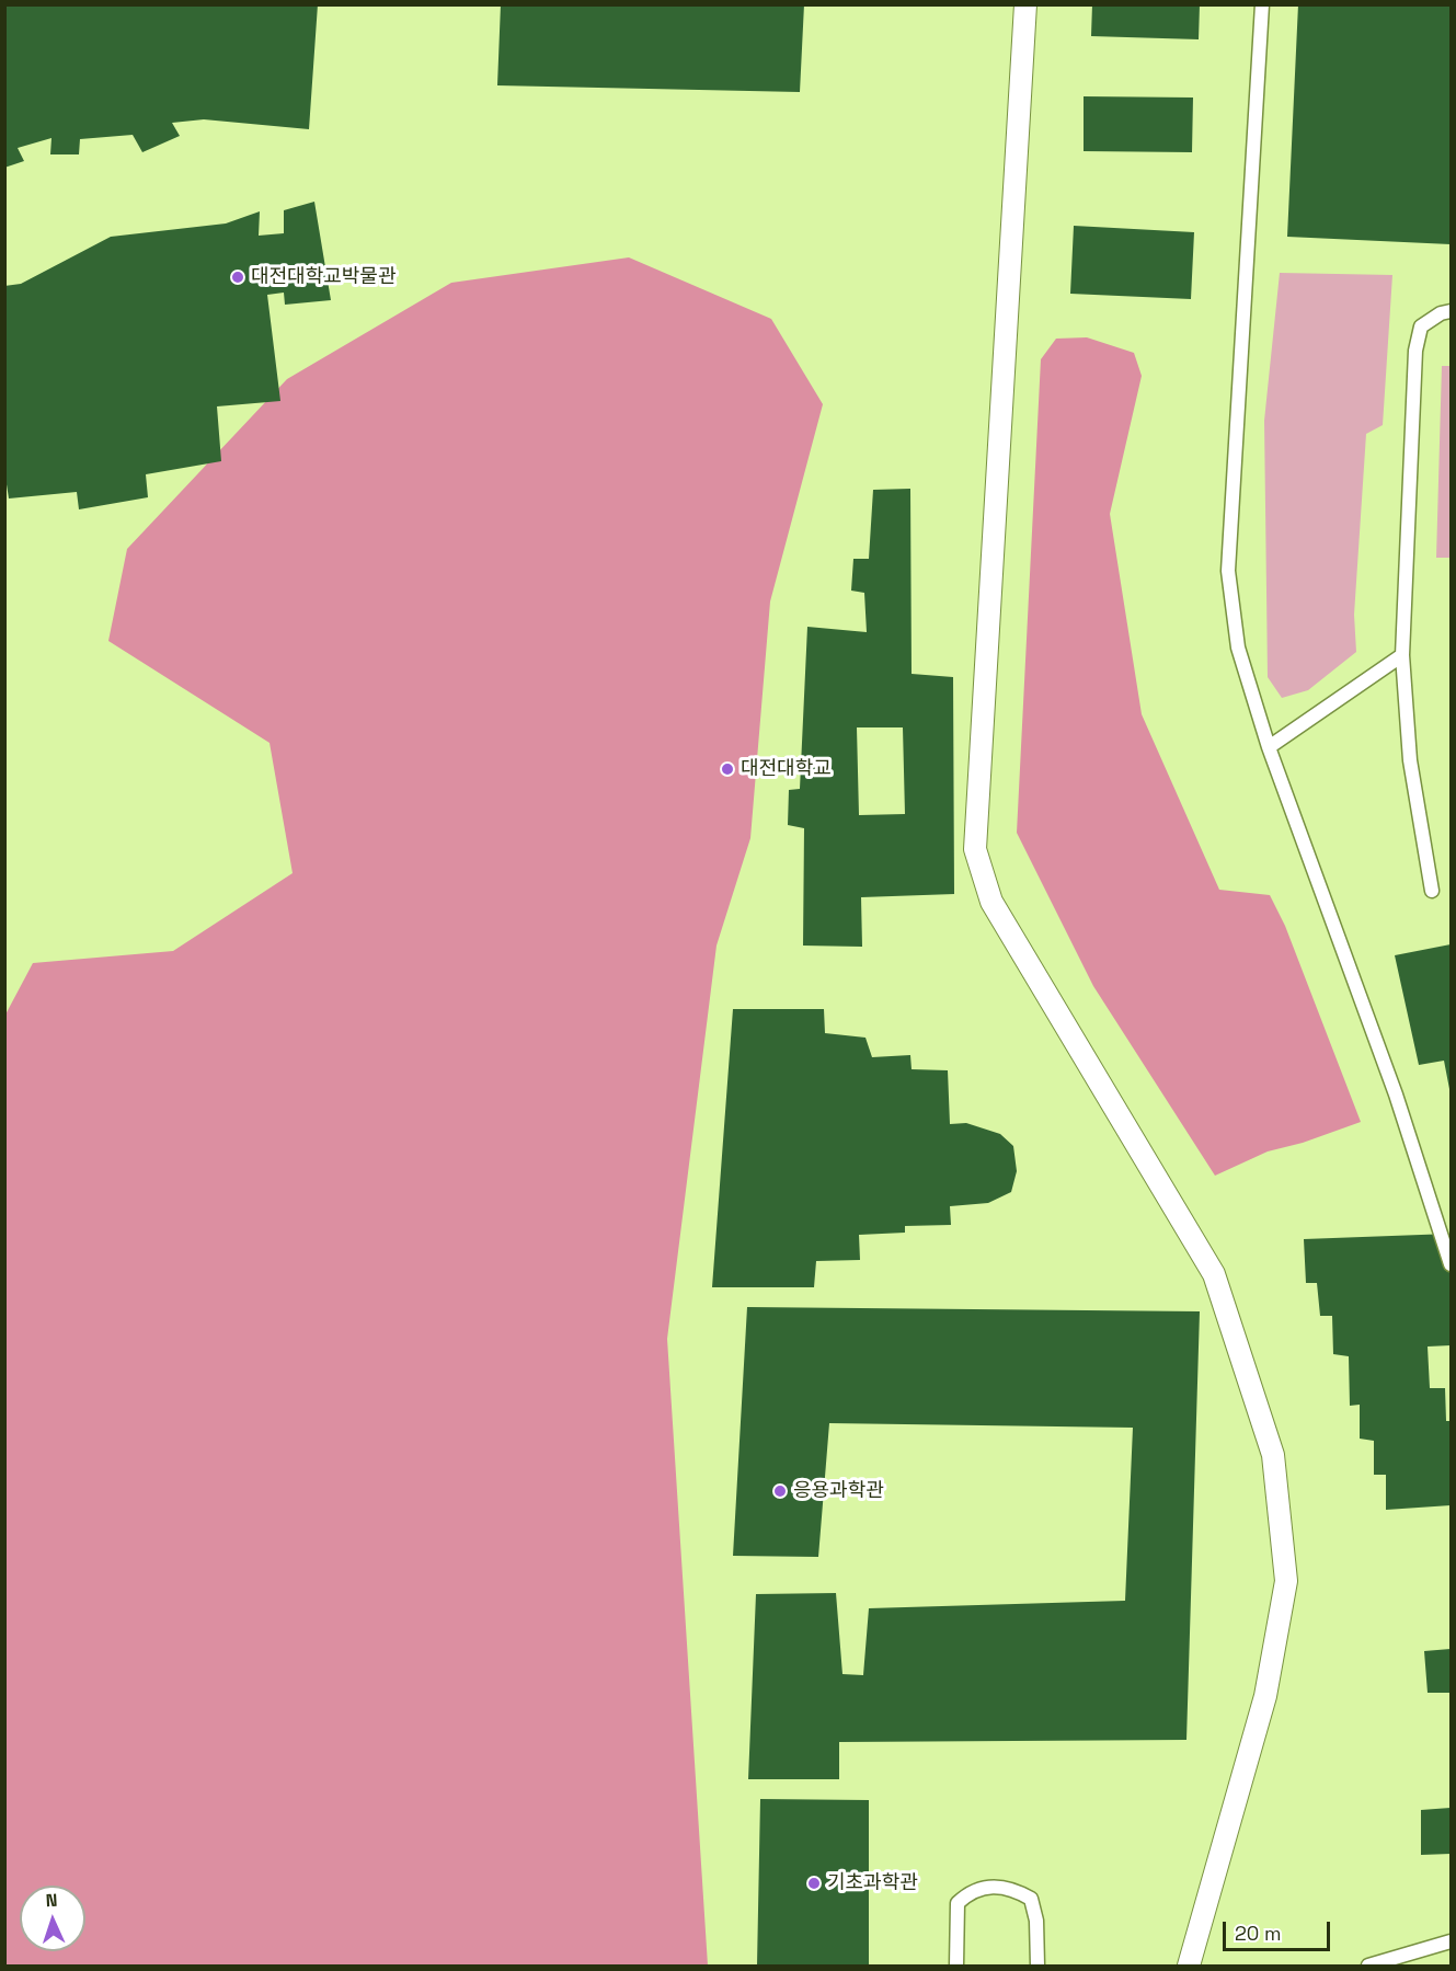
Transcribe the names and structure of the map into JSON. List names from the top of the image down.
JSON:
{
  "places": [
    "대전대학교박물관",
    "대전대학교",
    "응용과학관",
    "기초과학관"
  ],
  "scale_bar": "20 m",
  "north": "top"
}
